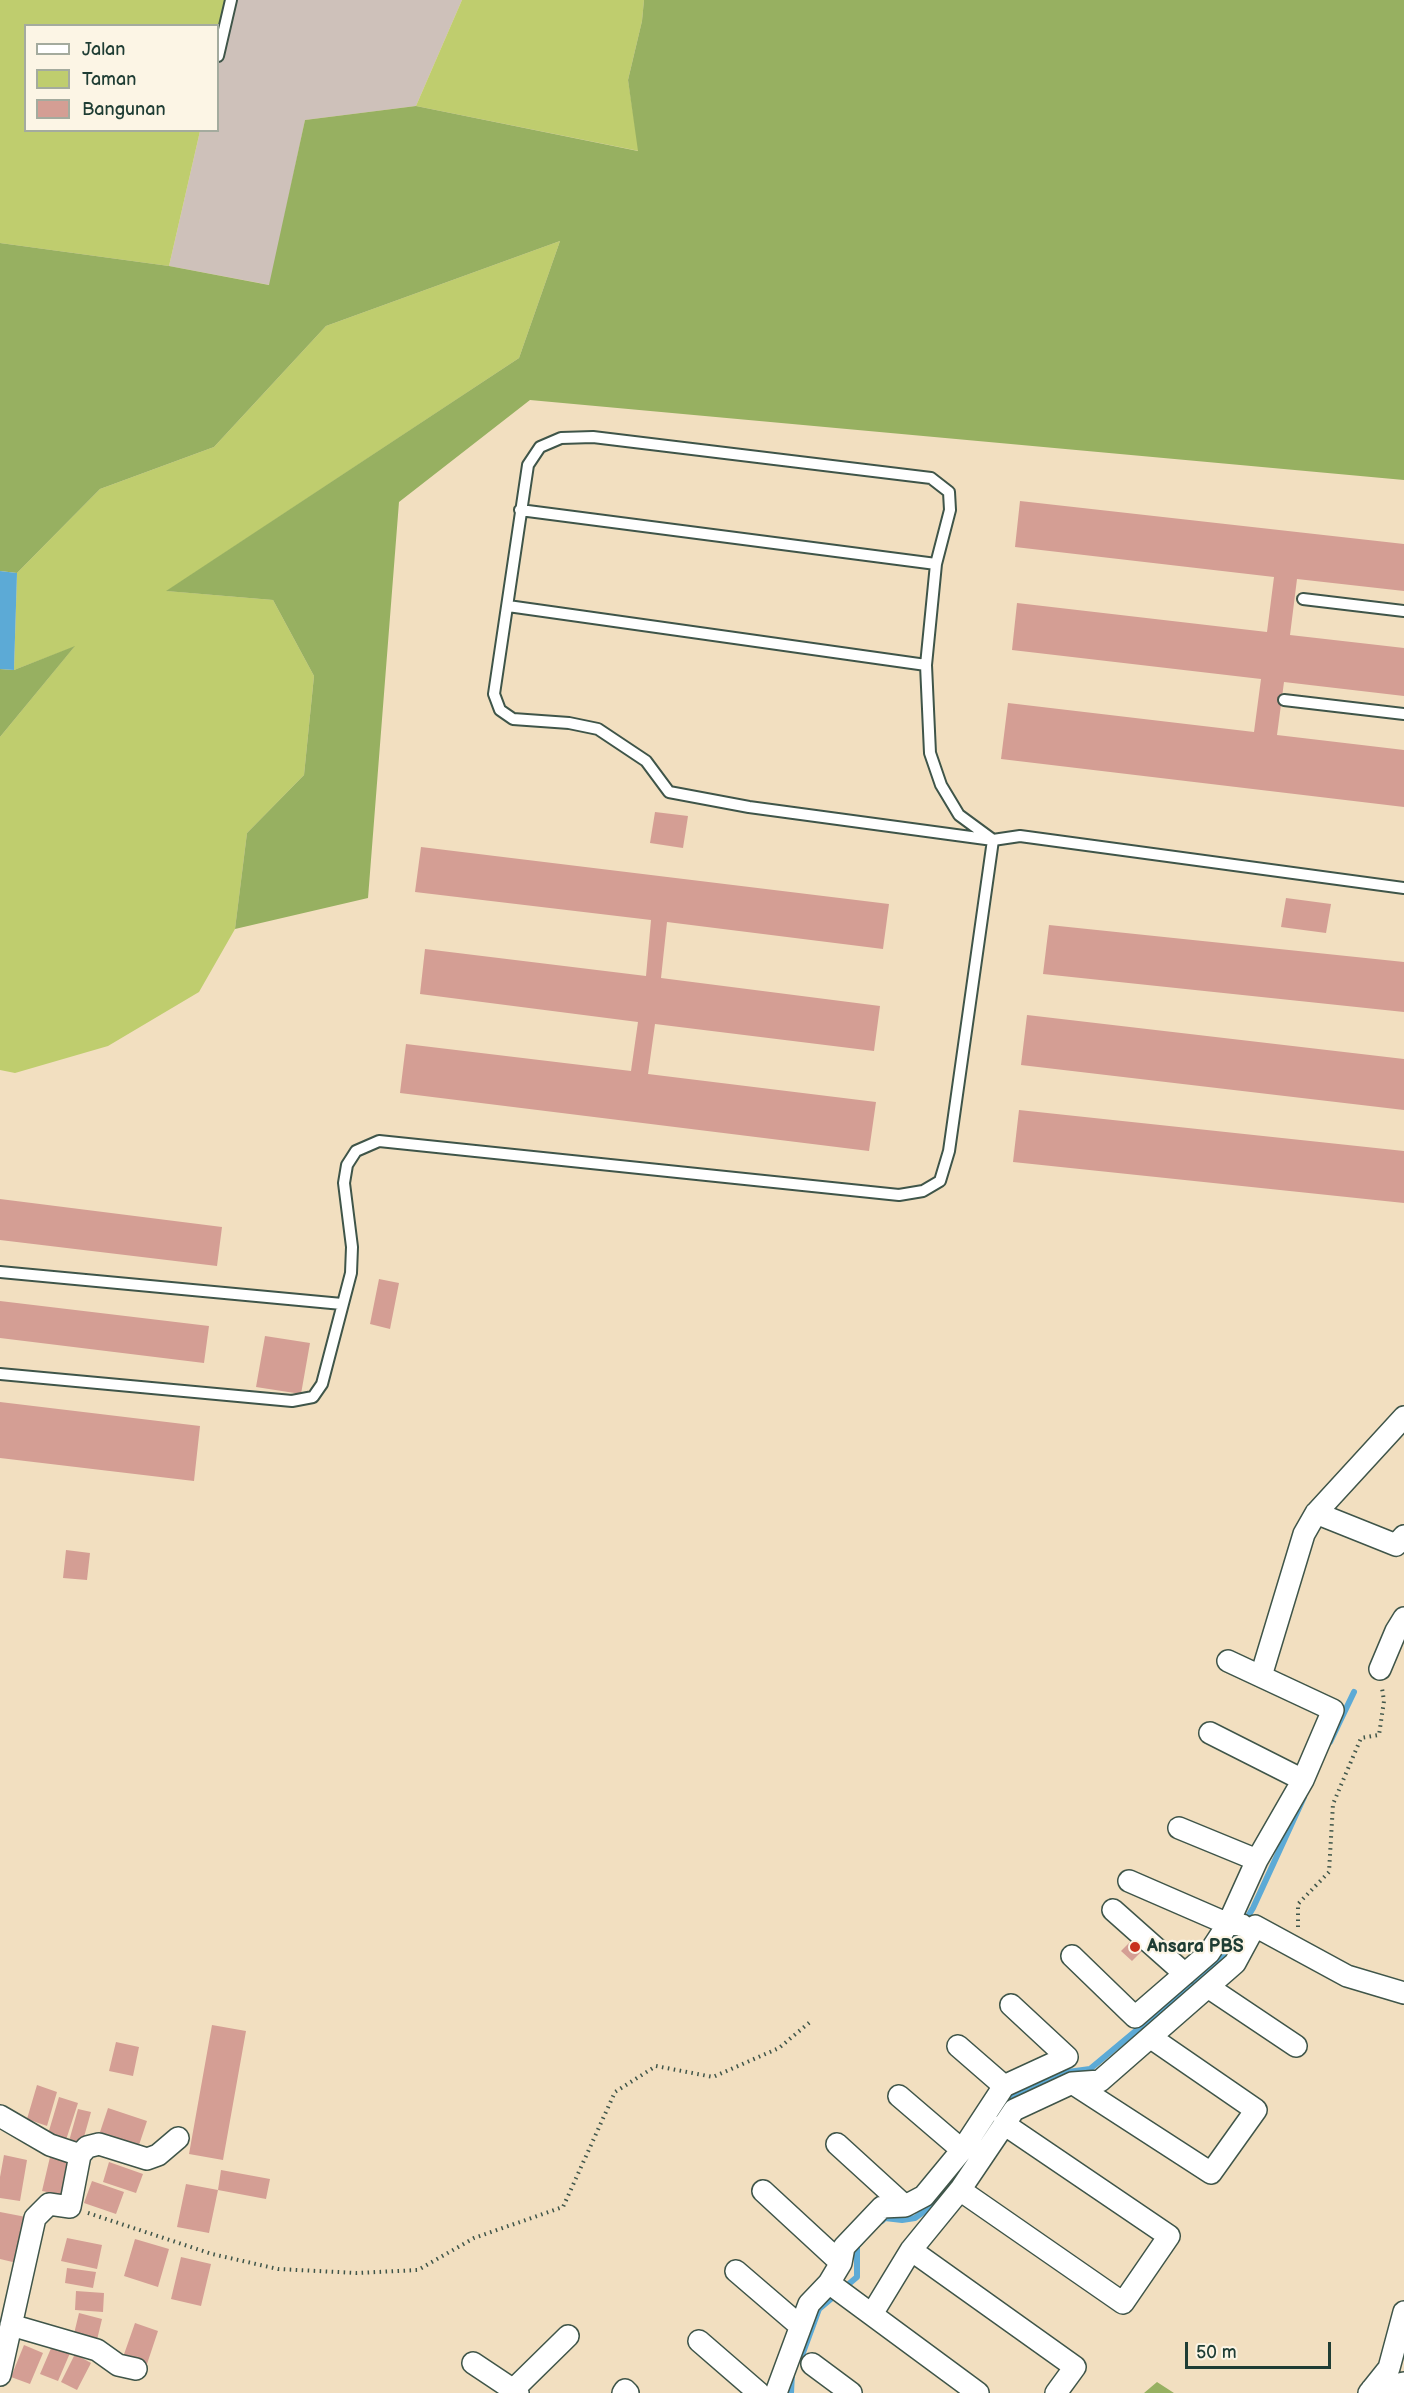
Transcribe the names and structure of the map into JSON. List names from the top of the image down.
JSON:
{
  "places": ["Ansara PBS"],
  "legend": ["Jalan", "Taman", "Bangunan"],
  "scale_bar": "50 m"
}
